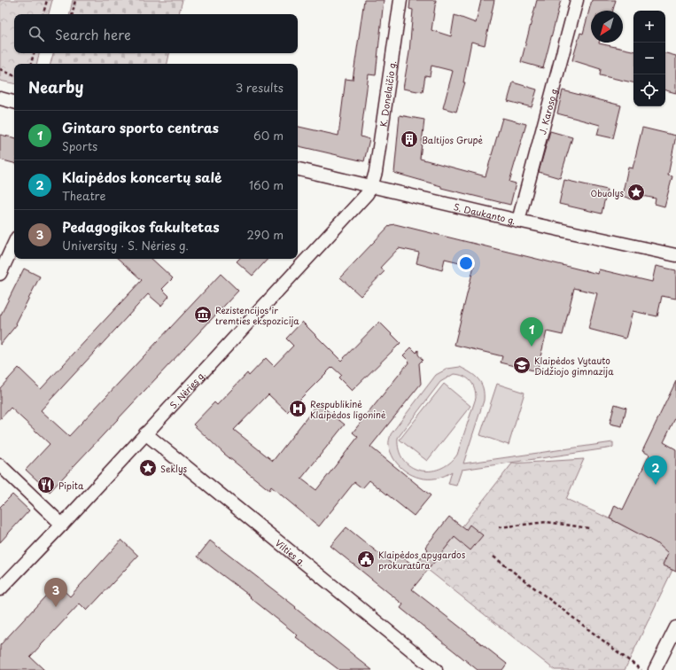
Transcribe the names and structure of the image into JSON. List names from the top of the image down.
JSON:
{
  "streets": {
    "street": [
      "K. Donelaičio g.",
      "J. Karoso g.",
      "S. Daukanto g.",
      "S. Nėries g.",
      "Vilties g."
    ]
  },
  "crossings": [
    ["K. Donelaičio g.", "S. Daukanto g."],
    ["K. Donelaičio g.", "S. Nėries g."],
    ["J. Karoso g.", "S. Daukanto g."],
    ["S. Daukanto g.", "S. Nėries g."],
    ["S. Nėries g.", "Vilties g."]
  ],
  "places": {
    "building": ["Baltijos Grupė"],
    "place": ["Obuolys", "Seklys"],
    "museum": ["Rezistencijos ir tremties ekspozicija"],
    "school or university": ["Klaipėdos Vytauto Didžiojo gimnazija"],
    "hospital": ["Respublikinė Klaipėdos ligoninė"],
    "restaurant": ["Pipita"],
    "public building": ["Klaipėdos apygardos prokuratūra"]
  },
  "north": "bottom left",
  "page": {
    "map_buttons": ["+", "−"],
    "search": "Search here",
    "heading": ["Nearby", "3 results"],
    "list": [
      {
        "mark": "1",
        "name": "Gintaro sporto centras",
        "note": "Sports",
        "value": "60 m"
      },
      {
        "mark": "2",
        "name": "Klaipėdos koncertų salė",
        "note": "Theatre",
        "value": "160 m"
      },
      {
        "mark": "3",
        "name": "Pedagogikos fakultetas",
        "note": "University · S. Nėries g.",
        "value": "290 m"
      }
    ],
    "pins": ["1", "2", "3"]
  }
}
